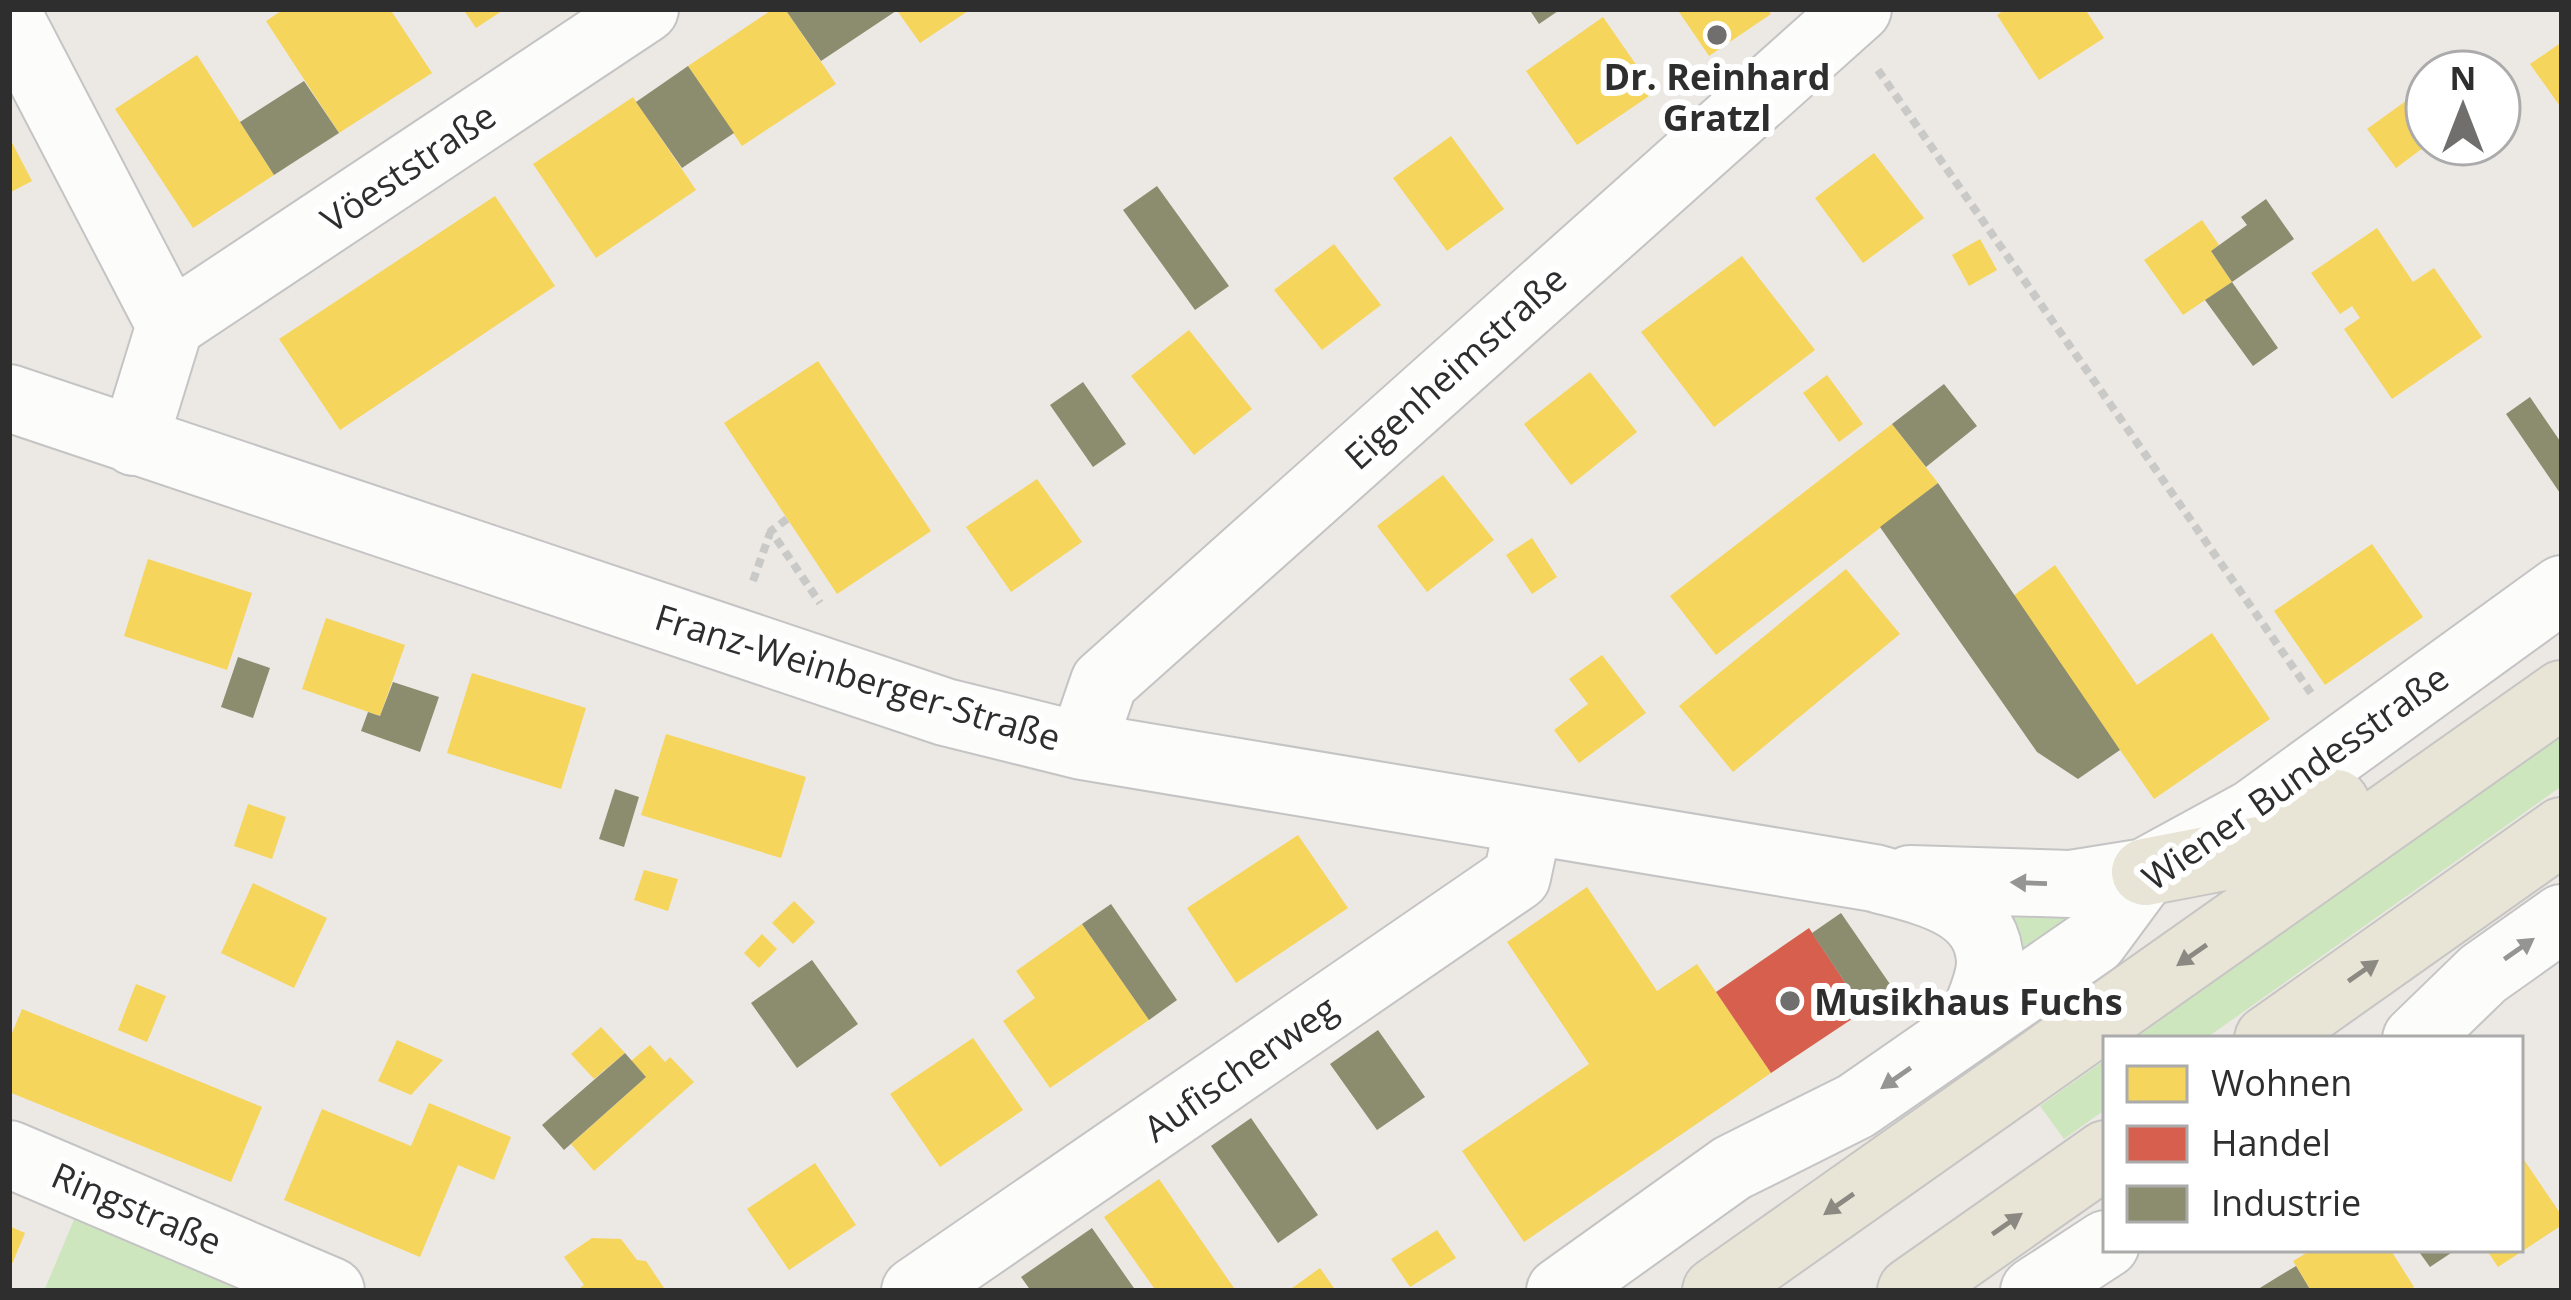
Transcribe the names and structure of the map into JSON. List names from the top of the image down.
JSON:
{
  "streets": {
    "street": [
      "Vöeststraße",
      "Eigenheimstraße",
      "Franz-Weinberger-Straße",
      "Wiener Bundesstraße",
      "Aufischerweg",
      "Ringstraße"
    ]
  },
  "crossings": [
    ["Eigenheimstraße", "Franz-Weinberger-Straße"],
    ["Franz-Weinberger-Straße", "Wiener Bundesstraße"],
    ["Franz-Weinberger-Straße", "Aufischerweg"]
  ],
  "one_way": ["Wiener Bundesstraße"],
  "places": ["Dr. Reinhard Gratzl", "Musikhaus Fuchs"],
  "legend": ["Wohnen", "Handel", "Industrie"],
  "north": "top"
}
